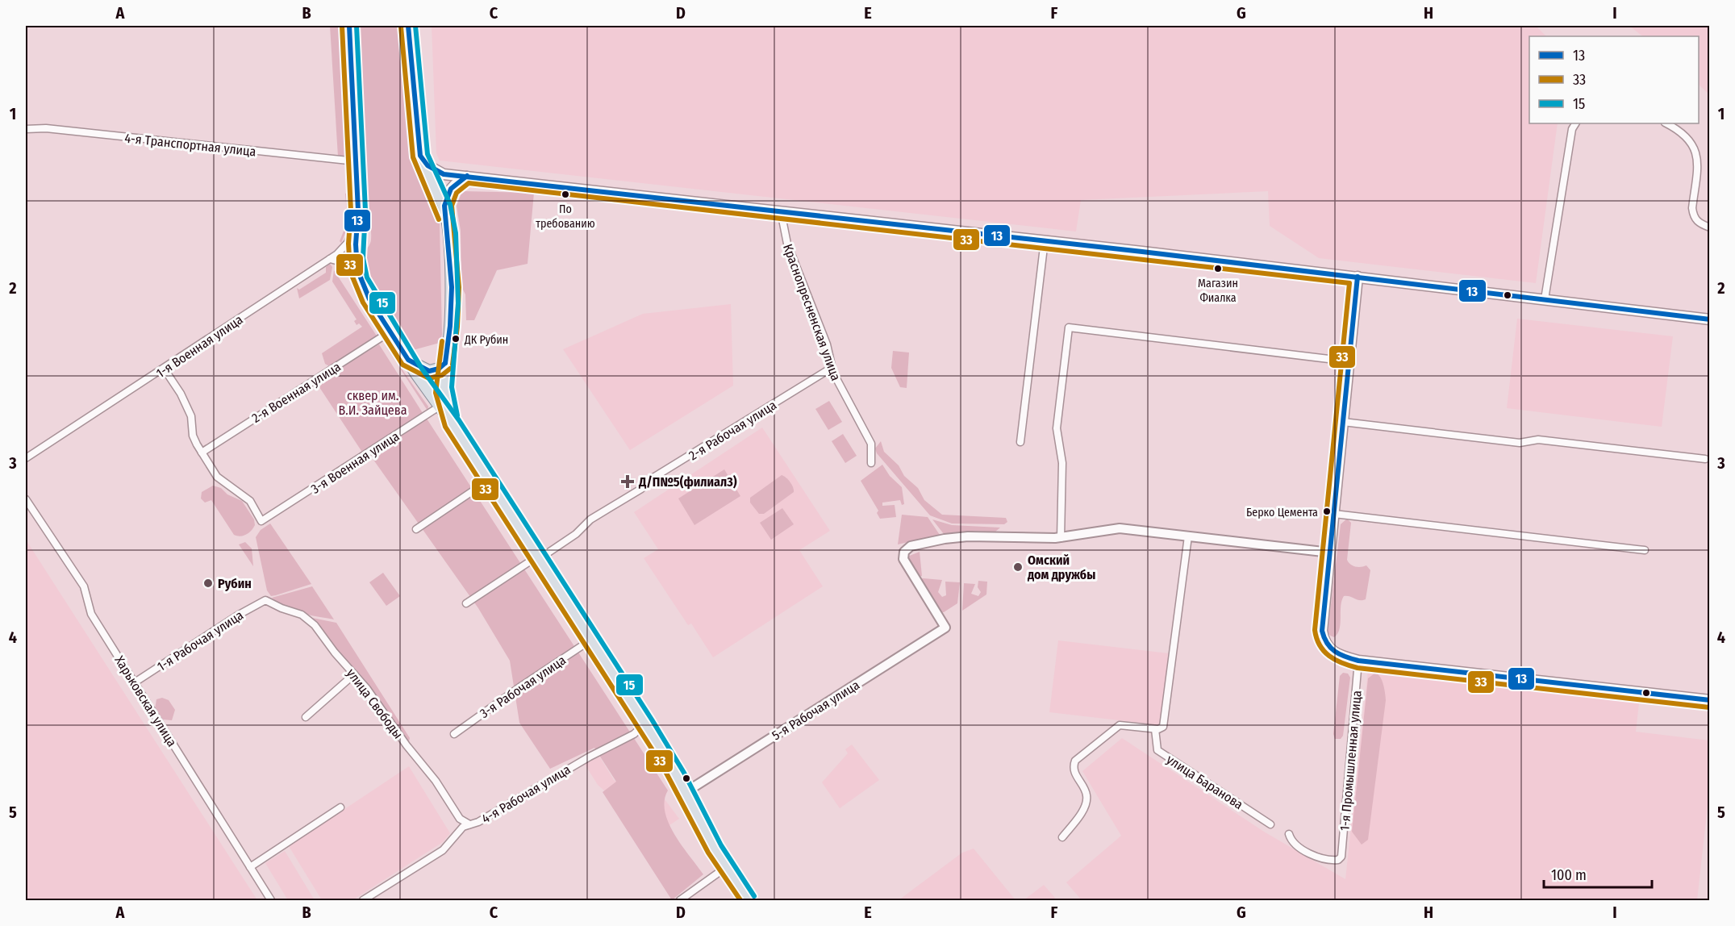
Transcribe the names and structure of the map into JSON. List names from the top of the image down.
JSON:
{
  "streets": {
    "street": [
      "4-я Транспортная улица",
      "Краснопресненская улица",
      "1-я Военная улица",
      "2-я Военная улица",
      "2-я Рабочая улица",
      "3-я Военная улица",
      "1-я Рабочая улица",
      "3-я Рабочая улица",
      "Харьковская улица",
      "улица Свободы",
      "5-я Рабочая улица",
      "1-я Промышленная улица",
      "улица Баранова",
      "4-я Рабочая улица"
    ]
  },
  "crossings": [
    ["Краснопресненская улица", "2-я Рабочая улица"],
    ["2-я Военная улица", "3-я Военная улица"],
    ["1-я Рабочая улица", "Харьковская улица"],
    ["1-я Рабочая улица", "улица Свободы"],
    ["улица Свободы", "4-я Рабочая улица"]
  ],
  "parks": ["сквер им. В.И. Зайцева"],
  "places": {
    "other": [
      "По требованию",
      "Магазин Фиалка",
      "ДК Рубин",
      "Берко Цемента",
      "Омский дом дружбы",
      "Рубин"
    ],
    "health": ["Д/П№5(филиал3)"]
  },
  "lines": ["transit line 13", "transit line 33", "transit line 15"],
  "legend": ["13", "33", "15"],
  "scale_bar": "100 m",
  "grid": {
    "columns": [
      "A",
      "B",
      "C",
      "D",
      "E",
      "F",
      "G",
      "H",
      "I"
    ],
    "rows": [
      "1",
      "2",
      "3",
      "4",
      "5"
    ]
  }
}
